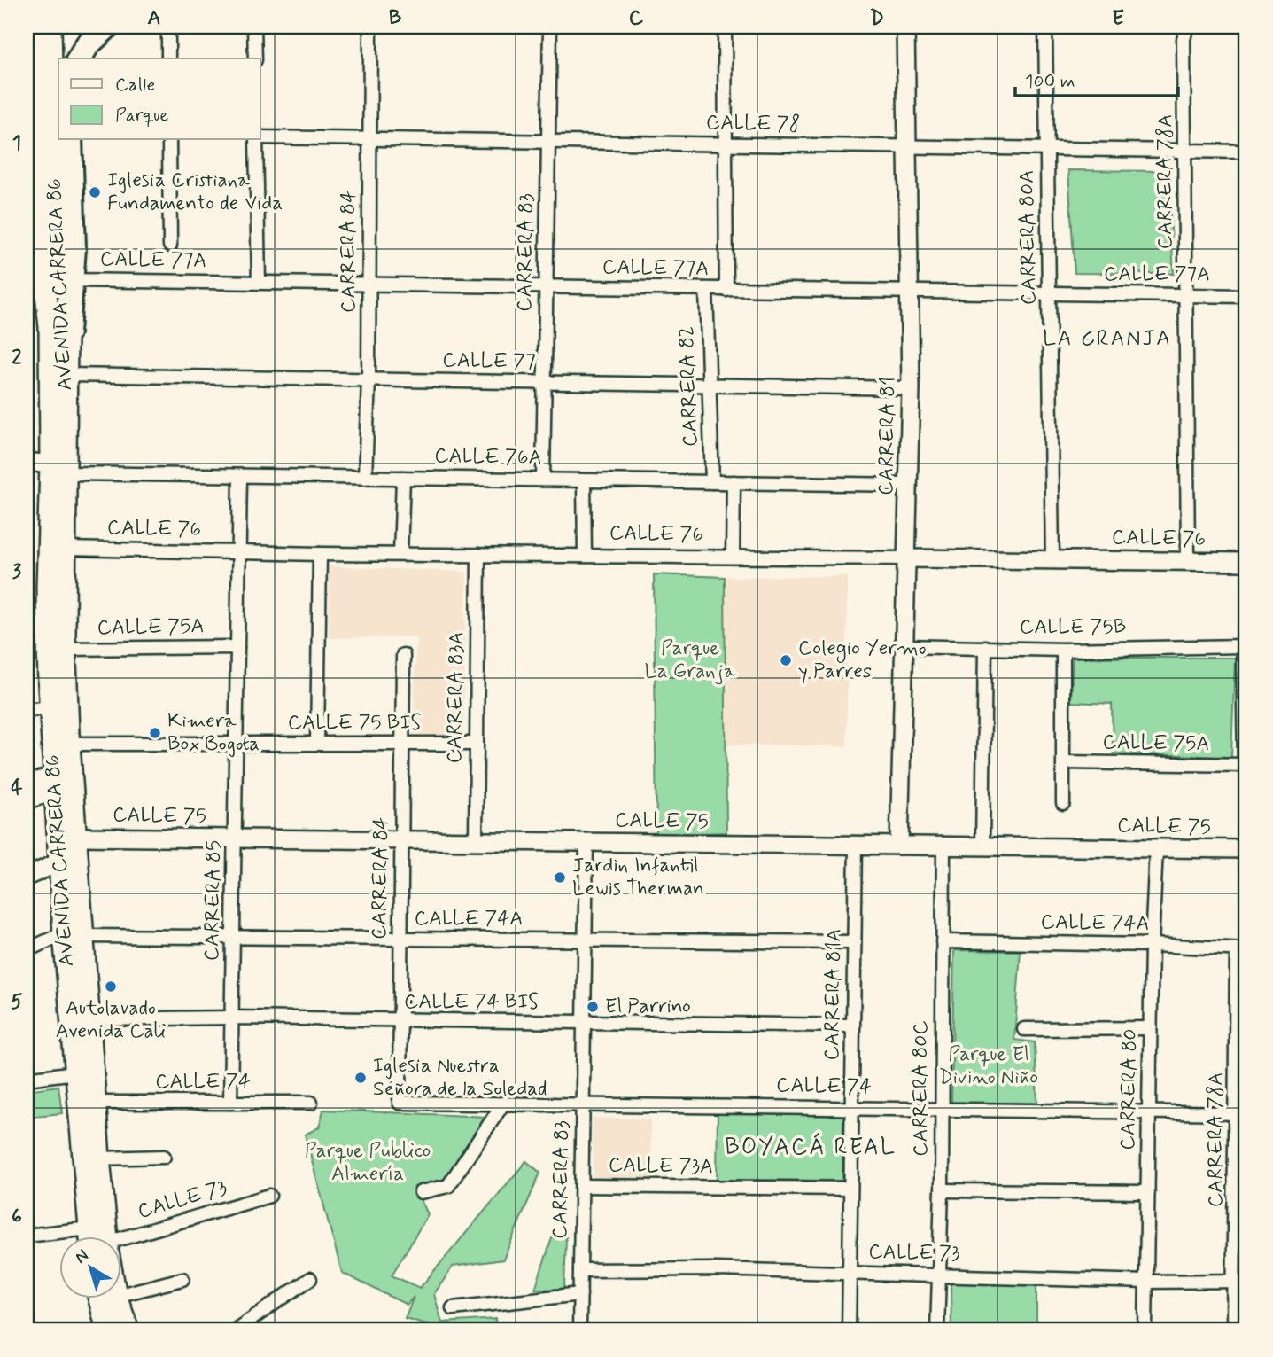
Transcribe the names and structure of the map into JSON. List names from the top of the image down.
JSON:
{
  "streets": {
    "main road": ["AVENIDA CARRERA 86"],
    "street": [
      "CALLE 78",
      "CARRERA 78A",
      "CARRERA 80A",
      "CARRERA 84",
      "CARRERA 83",
      "CALLE 77A",
      "CALLE 77",
      "CARRERA 82",
      "CARRERA 81",
      "CALLE 76A",
      "CALLE 76",
      "CALLE 75A",
      "CALLE 75B",
      "CARRERA 83A",
      "CALLE 75 BIS",
      "CALLE 75",
      "CARRERA 85",
      "CALLE 74A",
      "CARRERA 81A",
      "CALLE 74 BIS",
      "CALLE 74",
      "CARRERA 80C",
      "CARRERA 80",
      "CALLE 73A",
      "CALLE 73"
    ]
  },
  "crossings": [
    ["CALLE 78", "CARRERA 78A"],
    ["CALLE 78", "CARRERA 80A"],
    ["CALLE 78", "CARRERA 84"],
    ["CALLE 78", "CARRERA 83"],
    ["CALLE 78", "CARRERA 81"],
    ["CARRERA 78A", "CALLE 77A"],
    ["CARRERA 78A", "CALLE 76"],
    ["CARRERA 78A", "CALLE 74A"],
    ["CARRERA 78A", "CALLE 74"],
    ["CARRERA 78A", "CALLE 73"],
    ["CARRERA 80A", "CALLE 77A"],
    ["CARRERA 80A", "CALLE 76"],
    ["CARRERA 84", "CALLE 77A"],
    ["CARRERA 84", "CALLE 77"],
    ["CARRERA 84", "CALLE 76A"],
    ["CARRERA 84", "CALLE 75 BIS"],
    ["CARRERA 84", "CALLE 75"],
    ["CARRERA 84", "CALLE 74A"],
    ["CARRERA 84", "CALLE 74 BIS"],
    ["CARRERA 84", "CALLE 74"],
    ["CARRERA 83", "CALLE 77A"],
    ["CARRERA 83", "CALLE 77"],
    ["CARRERA 83", "CALLE 76A"],
    ["CARRERA 83", "CALLE 75"],
    ["CARRERA 83", "CALLE 74A"],
    ["CARRERA 83", "CALLE 74 BIS"],
    ["CARRERA 83", "CALLE 74"],
    ["CARRERA 83", "CALLE 73A"],
    ["CARRERA 83", "CALLE 73"],
    ["CALLE 77A", "AVENIDA CARRERA 86"],
    ["CALLE 77A", "CARRERA 82"],
    ["CALLE 77A", "CARRERA 81"],
    ["AVENIDA CARRERA 86", "CALLE 77"],
    ["AVENIDA CARRERA 86", "CALLE 76A"],
    ["AVENIDA CARRERA 86", "CALLE 76"],
    ["AVENIDA CARRERA 86", "CALLE 75A"],
    ["AVENIDA CARRERA 86", "CALLE 75 BIS"],
    ["AVENIDA CARRERA 86", "CALLE 75"],
    ["AVENIDA CARRERA 86", "CALLE 74A"],
    ["AVENIDA CARRERA 86", "CALLE 74 BIS"],
    ["AVENIDA CARRERA 86", "CALLE 74"],
    ["CALLE 77", "CARRERA 82"],
    ["CALLE 77", "CARRERA 81"],
    ["CARRERA 82", "CALLE 76A"],
    ["CARRERA 81", "CALLE 76A"],
    ["CARRERA 81", "CALLE 76"],
    ["CARRERA 81", "CALLE 75B"],
    ["CARRERA 81", "CALLE 75"],
    ["CALLE 76A", "CARRERA 85"],
    ["CALLE 76", "CARRERA 83A"],
    ["CALLE 76", "CARRERA 85"],
    ["CALLE 75A", "CALLE 75B"],
    ["CALLE 75A", "CARRERA 85"],
    ["CARRERA 83A", "CALLE 75 BIS"],
    ["CARRERA 83A", "CALLE 75"],
    ["CALLE 75 BIS", "CARRERA 85"],
    ["CALLE 75", "CARRERA 85"],
    ["CALLE 75", "CARRERA 81A"],
    ["CALLE 75", "CARRERA 80C"],
    ["CALLE 75", "CARRERA 80"],
    ["CARRERA 85", "CALLE 74A"],
    ["CARRERA 85", "CALLE 74 BIS"],
    ["CARRERA 85", "CALLE 74"],
    ["CALLE 74A", "CARRERA 81A"],
    ["CALLE 74A", "CARRERA 80C"],
    ["CALLE 74A", "CARRERA 80"],
    ["CARRERA 81A", "CALLE 74 BIS"],
    ["CARRERA 81A", "CALLE 74"],
    ["CARRERA 81A", "CALLE 73A"],
    ["CARRERA 81A", "CALLE 73"],
    ["CALLE 74", "CARRERA 80C"],
    ["CALLE 74", "CARRERA 80"],
    ["CARRERA 80C", "CALLE 73"],
    ["CARRERA 80", "CALLE 73"]
  ],
  "districts": ["LA GRANJA", "BOYACÁ REAL"],
  "parks": ["Parque La Granja", "Parque El Divino Niño", "Parque Publico Almería"],
  "places": [
    "Iglesia Cristiana Fundamento de Vida",
    "Colegio Yermo y Parres",
    "Kimera Box Bogota",
    "Jardin Infantil Lewis Therman",
    "Autolavado Avenida Cali",
    "El Parrino",
    "Iglesia Nuestra Señora de la Soledad"
  ],
  "legend": ["Calle", "Parque"],
  "scale_bar": "100 m",
  "north": "top left",
  "grid": {
    "columns": [
      "A",
      "B",
      "C",
      "D",
      "E"
    ],
    "rows": [
      "1",
      "2",
      "3",
      "4",
      "5",
      "6"
    ]
  }
}
